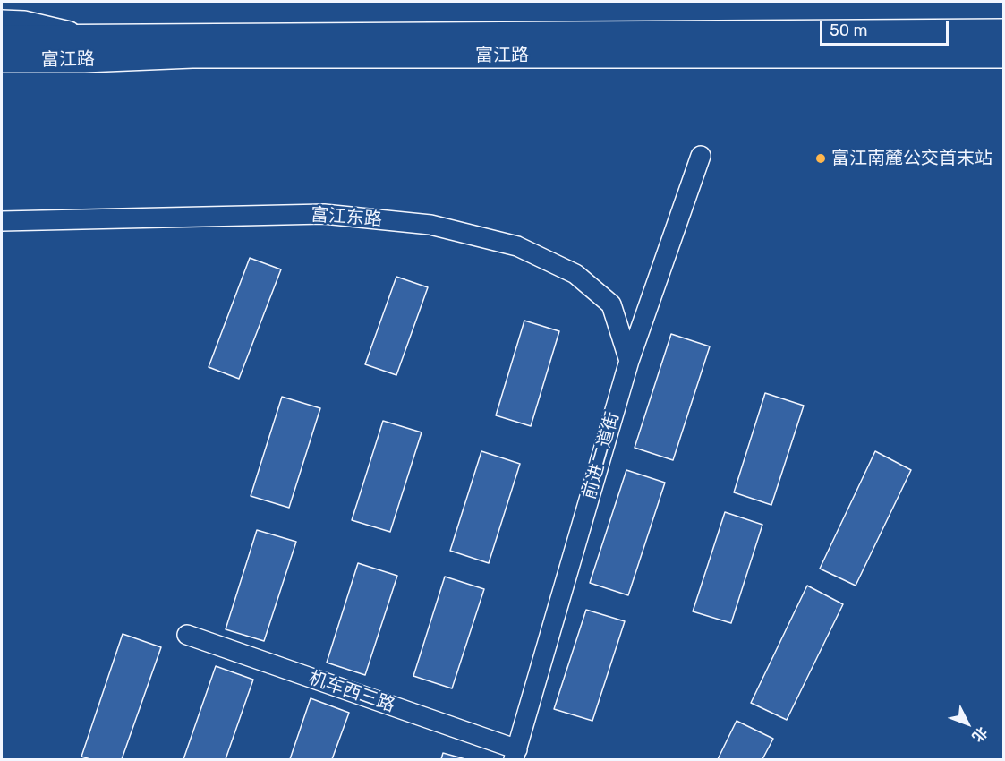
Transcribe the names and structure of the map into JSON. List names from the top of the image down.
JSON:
{
  "streets": {
    "main road": ["富江路"],
    "street": ["富江东路", "前进二道街", "机车西三路"]
  },
  "crossings": [
    ["富江东路", "前进二道街"],
    ["前进二道街", "机车西三路"]
  ],
  "places": ["富江南麓公交首末站"],
  "scale_bar": "50 m",
  "north": "bottom right"
}
